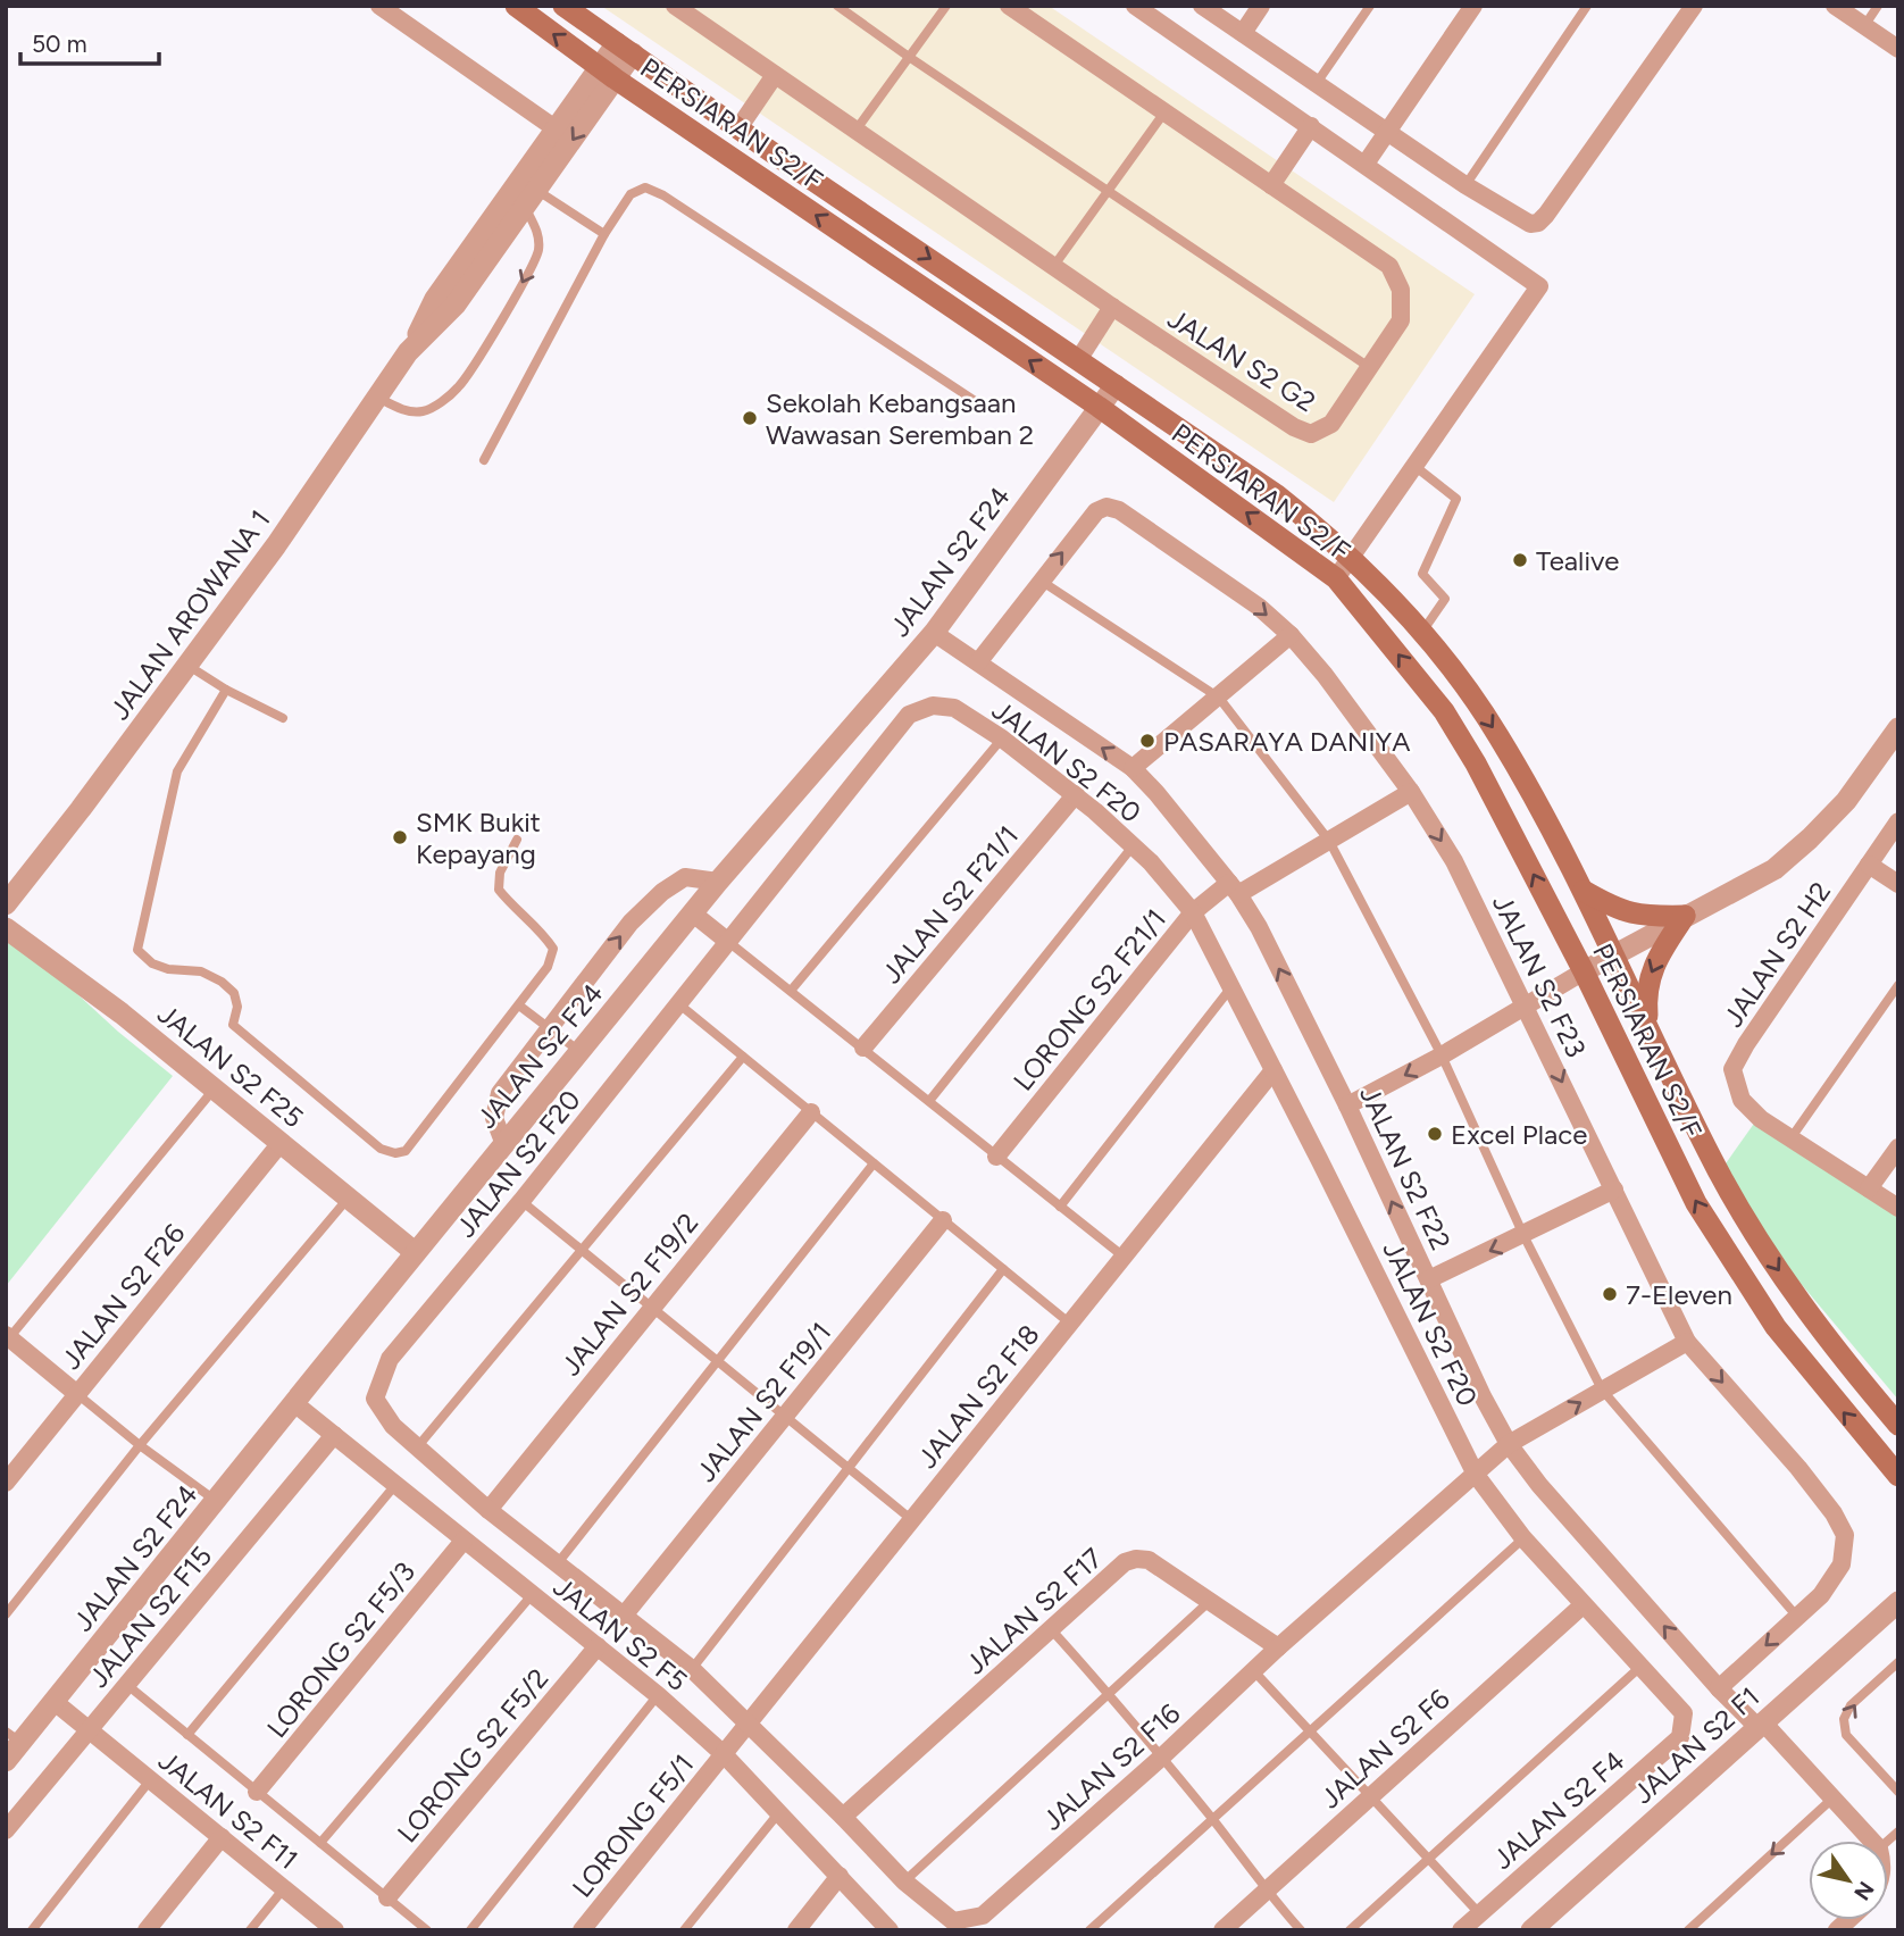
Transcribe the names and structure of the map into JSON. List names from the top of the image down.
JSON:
{
  "streets": {
    "main road": ["PERSIARAN S2/F"],
    "street": [
      "JALAN S2 G2",
      "JALAN S2 F24",
      "JALAN AROWANA 1",
      "JALAN S2 F20",
      "JALAN S2 F21/1",
      "JALAN S2 H2",
      "JALAN S2 F23",
      "LORONG S2 F21/1",
      "JALAN S2 F25",
      "JALAN S2 F22",
      "JALAN S2 F19/2",
      "JALAN S2 F26",
      "JALAN S2 F18",
      "JALAN S2 F19/1",
      "JALAN S2 F17",
      "JALAN S2 F15",
      "JALAN S2 F5",
      "LORONG S2 F5/3",
      "JALAN S2 F1",
      "JALAN S2 F6",
      "LORONG S2 F5/2",
      "JALAN S2 F16",
      "JALAN S2 F11",
      "JALAN S2 F4",
      "LORONG F5/1"
    ]
  },
  "crossings": [
    ["PERSIARAN S2/F", "JALAN S2 F24"],
    ["PERSIARAN S2/F", "JALAN AROWANA 1"],
    ["JALAN S2 F24", "JALAN S2 F25"],
    ["JALAN S2 F24", "JALAN S2 F22"],
    ["JALAN S2 F24", "JALAN S2 F5"],
    ["JALAN S2 F24", "JALAN S2 F11"],
    ["JALAN S2 F20", "JALAN S2 F21/1"],
    ["JALAN S2 F20", "LORONG S2 F21/1"],
    ["JALAN S2 F20", "JALAN S2 F19/2"],
    ["JALAN S2 F20", "JALAN S2 F18"],
    ["JALAN S2 F20", "JALAN S2 F19/1"],
    ["JALAN S2 F20", "JALAN S2 F6"],
    ["JALAN S2 F20", "JALAN S2 F16"],
    ["JALAN S2 F20", "JALAN S2 F4"],
    ["JALAN S2 F23", "LORONG S2 F21/1"],
    ["JALAN S2 F23", "JALAN S2 F22"],
    ["JALAN S2 F23", "JALAN S2 F16"],
    ["LORONG S2 F21/1", "JALAN S2 F22"],
    ["JALAN S2 F25", "JALAN S2 F26"],
    ["JALAN S2 F22", "JALAN S2 F1"],
    ["JALAN S2 F22", "JALAN S2 F16"],
    ["JALAN S2 F18", "JALAN S2 F5"],
    ["JALAN S2 F18", "JALAN S2 F16"],
    ["JALAN S2 F18", "LORONG F5/1"],
    ["JALAN S2 F19/1", "JALAN S2 F16"],
    ["JALAN S2 F17", "JALAN S2 F16"],
    ["JALAN S2 F15", "JALAN S2 F5"],
    ["JALAN S2 F15", "JALAN S2 F11"],
    ["JALAN S2 F5", "LORONG S2 F5/3"],
    ["JALAN S2 F5", "LORONG S2 F5/2"],
    ["JALAN S2 F5", "LORONG F5/1"]
  ],
  "one_way": ["JALAN S2 F22"],
  "places": [
    "Sekolah Kebangsaan Wawasan Seremban 2",
    "Tealive",
    "PASARAYA DANIYA",
    "SMK Bukit Kepayang",
    "Excel Place",
    "7-Eleven"
  ],
  "scale_bar": "50 m",
  "north": "bottom right"
}
